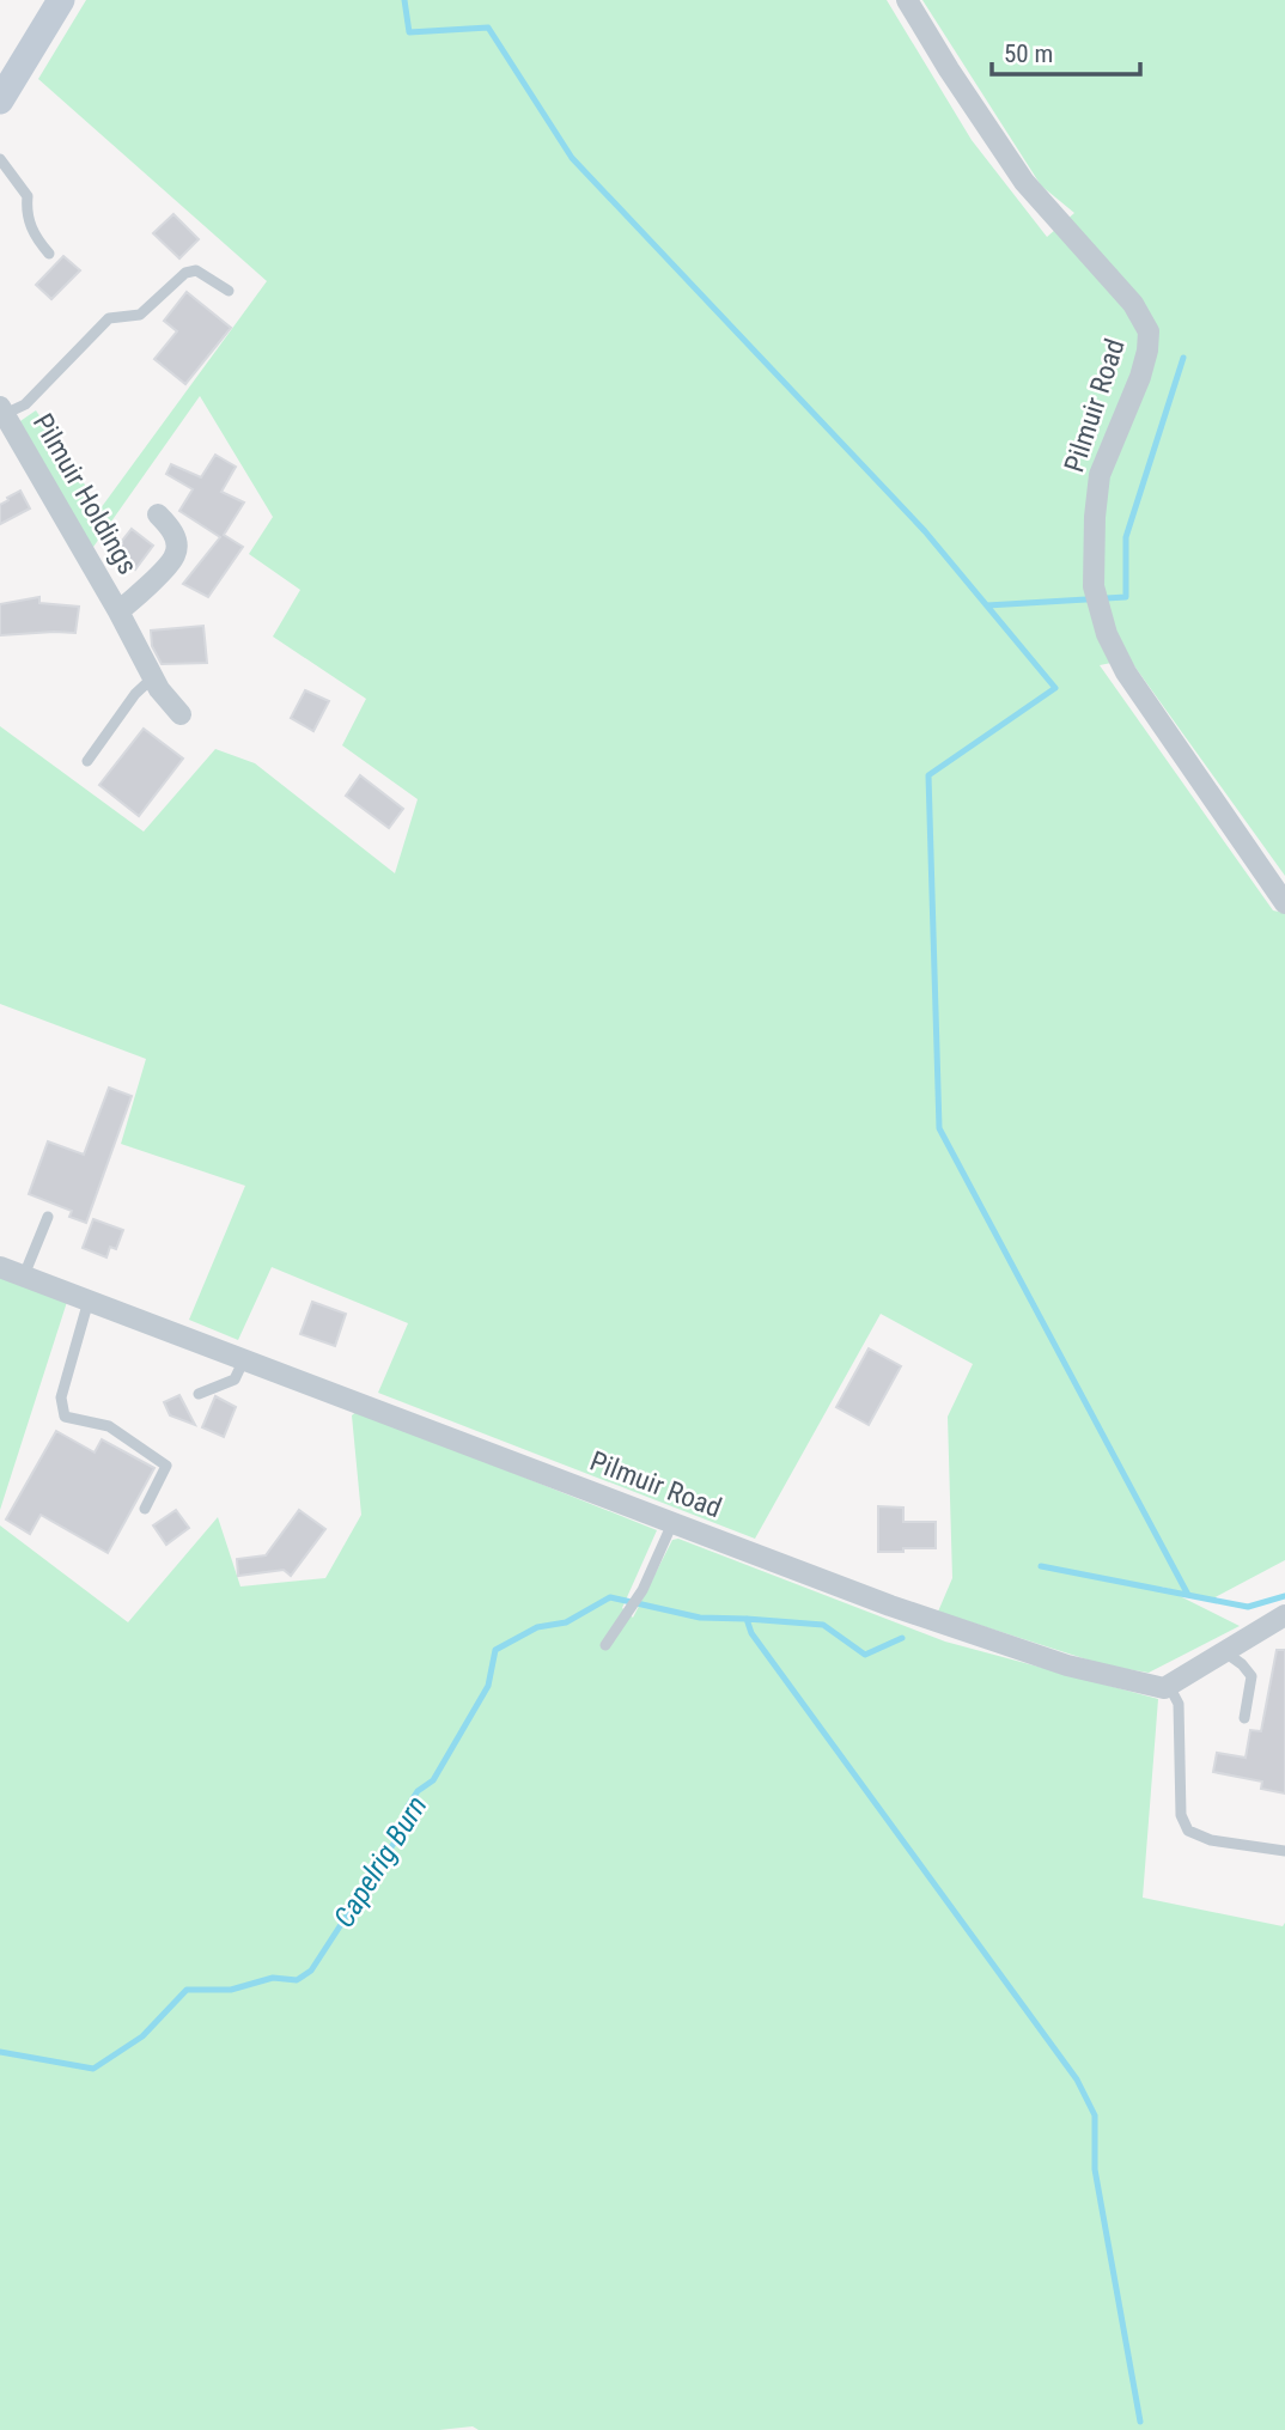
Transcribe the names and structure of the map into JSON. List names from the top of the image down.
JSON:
{
  "streets": {
    "street": ["Pilmuir Road", "Pilmuir Holdings"]
  },
  "water": ["Capelrig Burn"],
  "scale_bar": "50 m"
}
